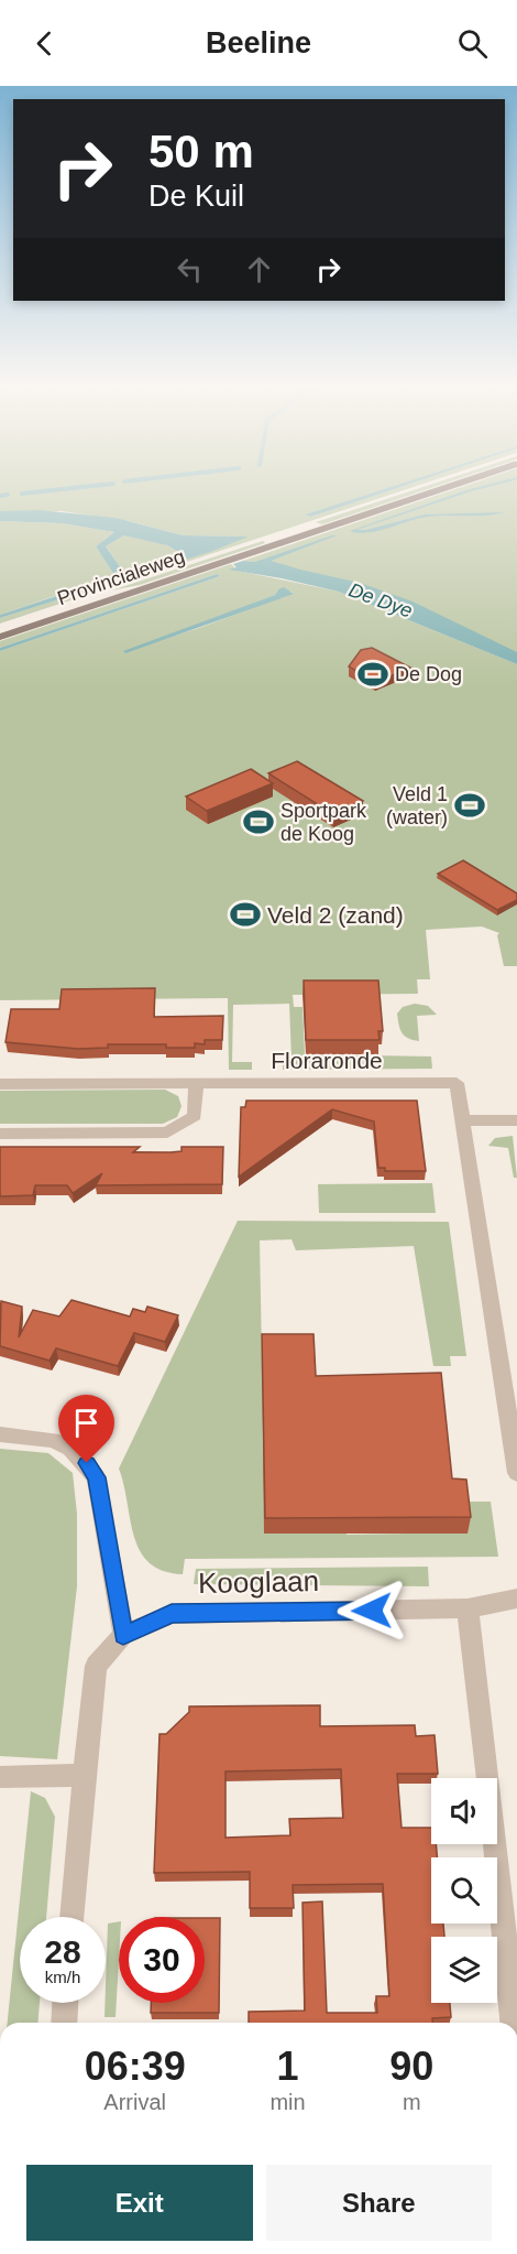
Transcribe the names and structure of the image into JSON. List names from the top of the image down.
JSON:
{
  "streets": {
    "main road": ["Provincialeweg"],
    "street": ["Floraronde", "Kooglaan"]
  },
  "water": ["De Dye"],
  "places": {
    "sports": [
      "De Dog",
      "Veld 1 (water)",
      "Sportpark de Koog",
      "Veld 2 (zand)"
    ]
  },
  "page": {
    "header": "Beeline",
    "turn": ["50 m", "De Kuil"],
    "speed": "28 km/h",
    "limit": "30",
    "eta": [
      "06:39",
      "Arrival",
      "1",
      "min",
      "90",
      "m"
    ],
    "buttons": ["Exit", "Share"]
  }
}
